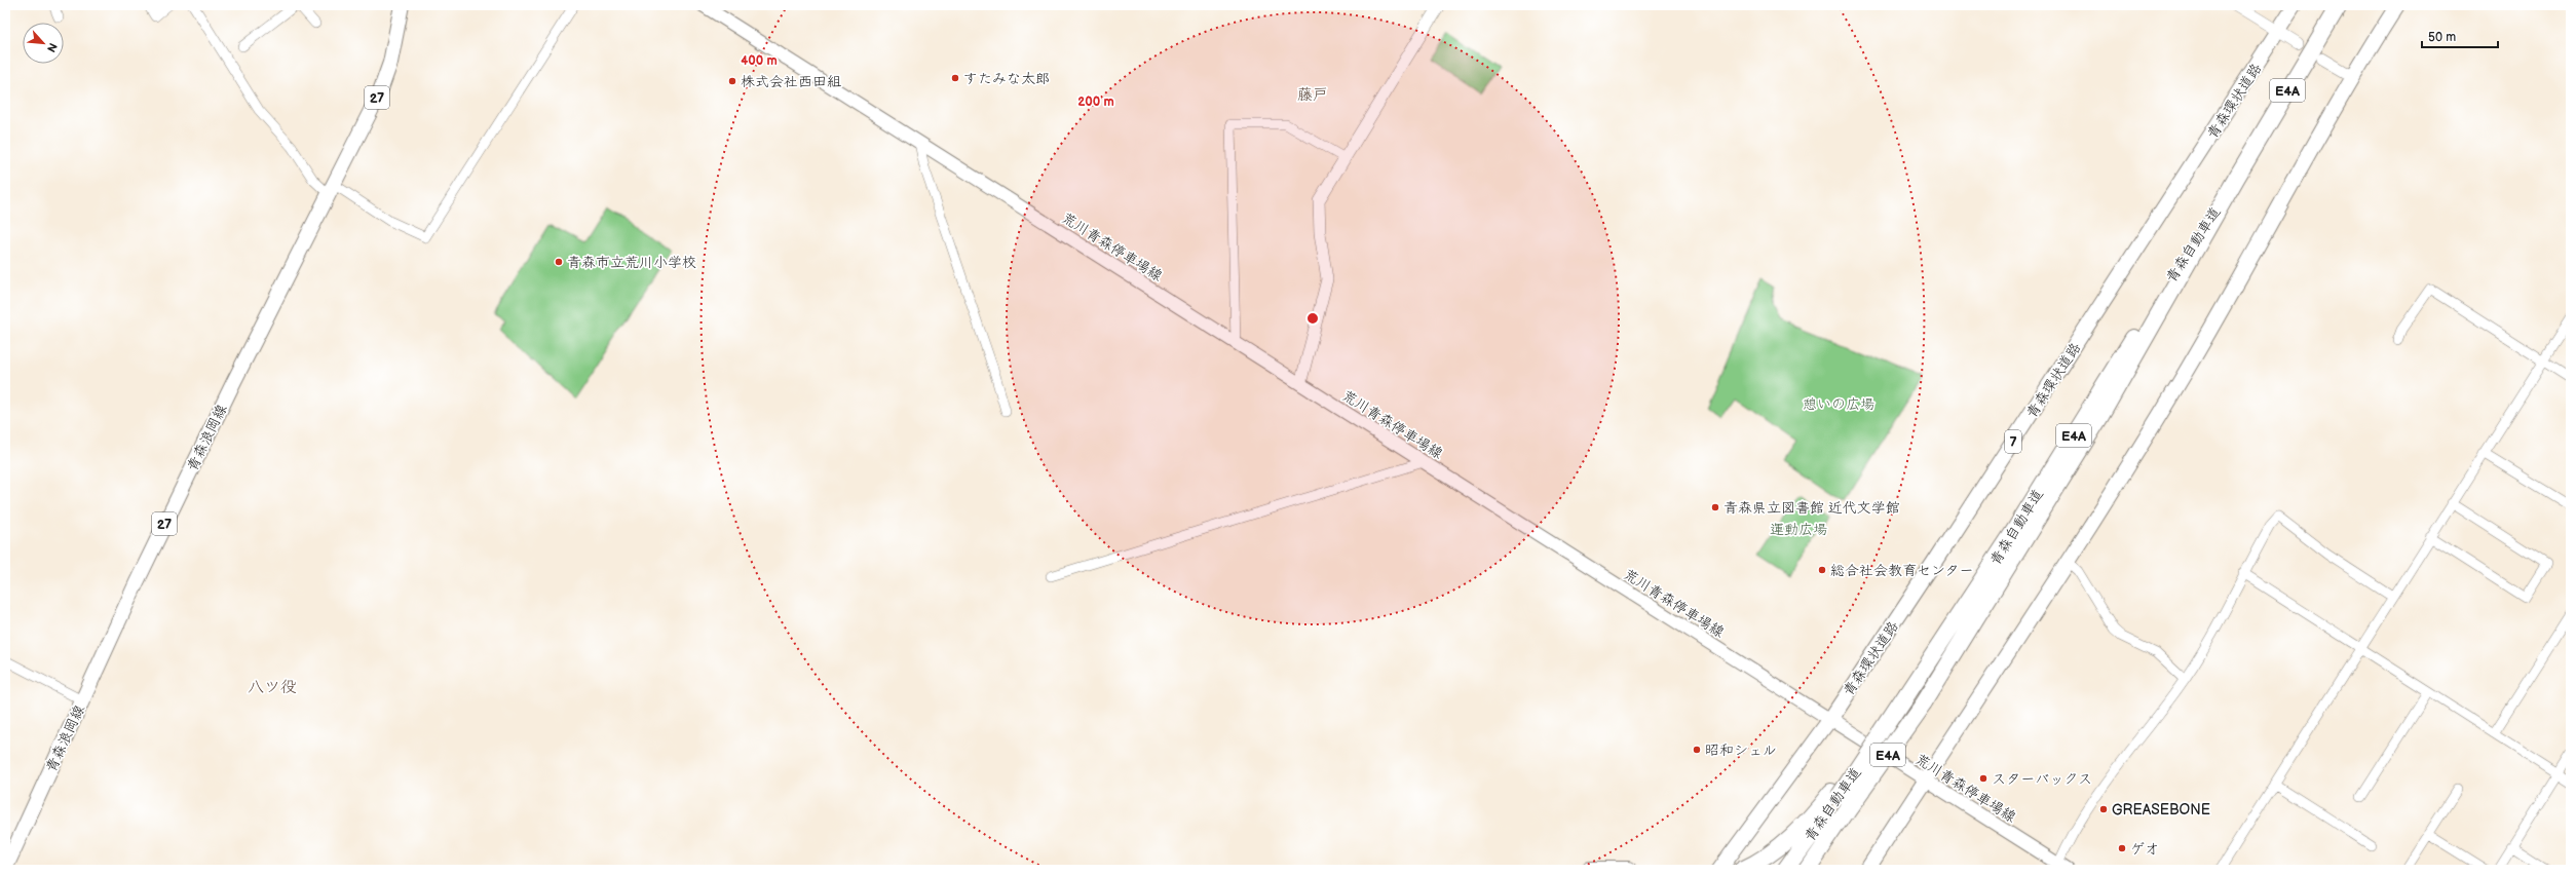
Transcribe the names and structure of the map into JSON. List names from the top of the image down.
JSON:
{
  "streets": {
    "highway": ["E4A", "青森自動車道"],
    "main road": [
      "27",
      "青森環状道路",
      "荒川青森停車場線",
      "青森浪岡線",
      "7"
    ]
  },
  "crossings": [
    ["青森環状道路", "荒川青森停車場線"]
  ],
  "districts": ["藤戸", "八ツ役"],
  "parks": ["憩いの広場", "運動広場"],
  "places": [
    "すたみな太郎",
    "株式会社西田組",
    "青森市立荒川小学校",
    "青森県立図書館 近代文学館",
    "総合社会教育センター",
    "昭和シェル",
    "スターバックス",
    "GREASEBONE",
    "ゲオ"
  ],
  "scale_bar": "50 m",
  "north": "bottom right",
  "rings": ["400 m", "200 m"]
}
